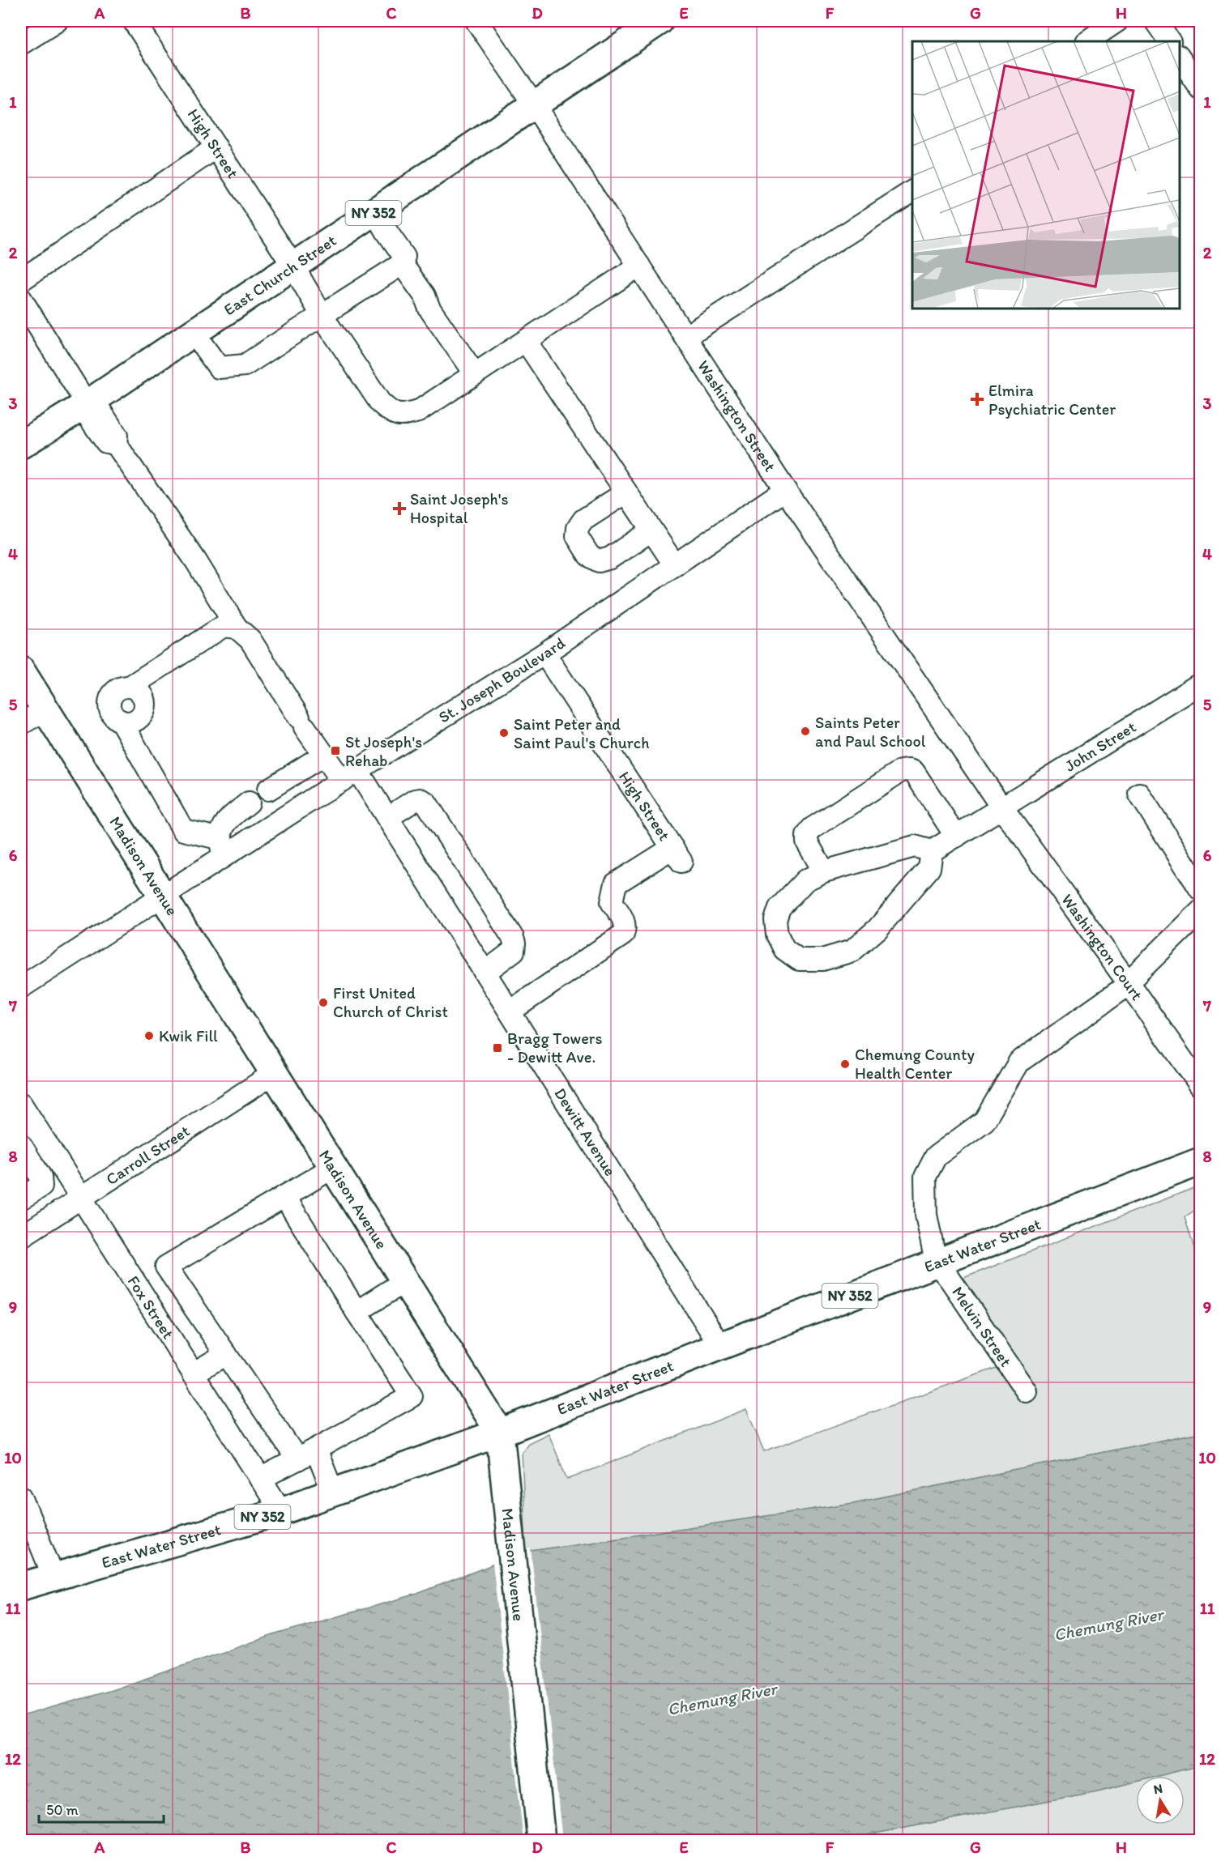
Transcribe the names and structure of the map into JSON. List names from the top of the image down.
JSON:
{
  "streets": {
    "main road": [
      "NY 352",
      "East Church Street",
      "Madison Avenue",
      "East Water Street"
    ],
    "street": [
      "High Street",
      "Washington Street",
      "St. Joseph Boulevard",
      "John Street",
      "Washington Court",
      "Dewitt Avenue",
      "Carroll Street",
      "Fox Street",
      "Melvin Street"
    ]
  },
  "crossings": [
    ["High Street", "East Church Street"],
    ["High Street", "Washington Street"],
    ["High Street", "St. Joseph Boulevard"],
    ["High Street", "Dewitt Avenue"],
    ["East Church Street", "Washington Street"],
    ["East Church Street", "Dewitt Avenue"],
    ["Washington Street", "St. Joseph Boulevard"],
    ["Washington Street", "John Street"],
    ["Washington Street", "Washington Court"],
    ["St. Joseph Boulevard", "Madison Avenue"],
    ["St. Joseph Boulevard", "Dewitt Avenue"],
    ["John Street", "Washington Court"],
    ["Madison Avenue", "Carroll Street"],
    ["Madison Avenue", "East Water Street"],
    ["Dewitt Avenue", "East Water Street"],
    ["Carroll Street", "Fox Street"],
    ["East Water Street", "Fox Street"],
    ["East Water Street", "Melvin Street"]
  ],
  "water": ["Chemung River"],
  "places": {
    "health": ["Elmira Psychiatric Center", "Saint Joseph's Hospital"],
    "other": [
      "Saints Peter and Paul School",
      "Saint Peter and Saint Paul's Church",
      "First United Church of Christ",
      "Kwik Fill",
      "Chemung County Health Center"
    ],
    "transit": ["St Joseph's Rehab", "Bragg Towers - Dewitt Ave."]
  },
  "scale_bar": "50 m",
  "north": "top",
  "grid": {
    "columns": [
      "A",
      "B",
      "C",
      "D",
      "E",
      "F",
      "G",
      "H"
    ],
    "rows": [
      "1",
      "2",
      "3",
      "4",
      "5",
      "6",
      "7",
      "8",
      "9",
      "10",
      "11",
      "12"
    ]
  }
}
